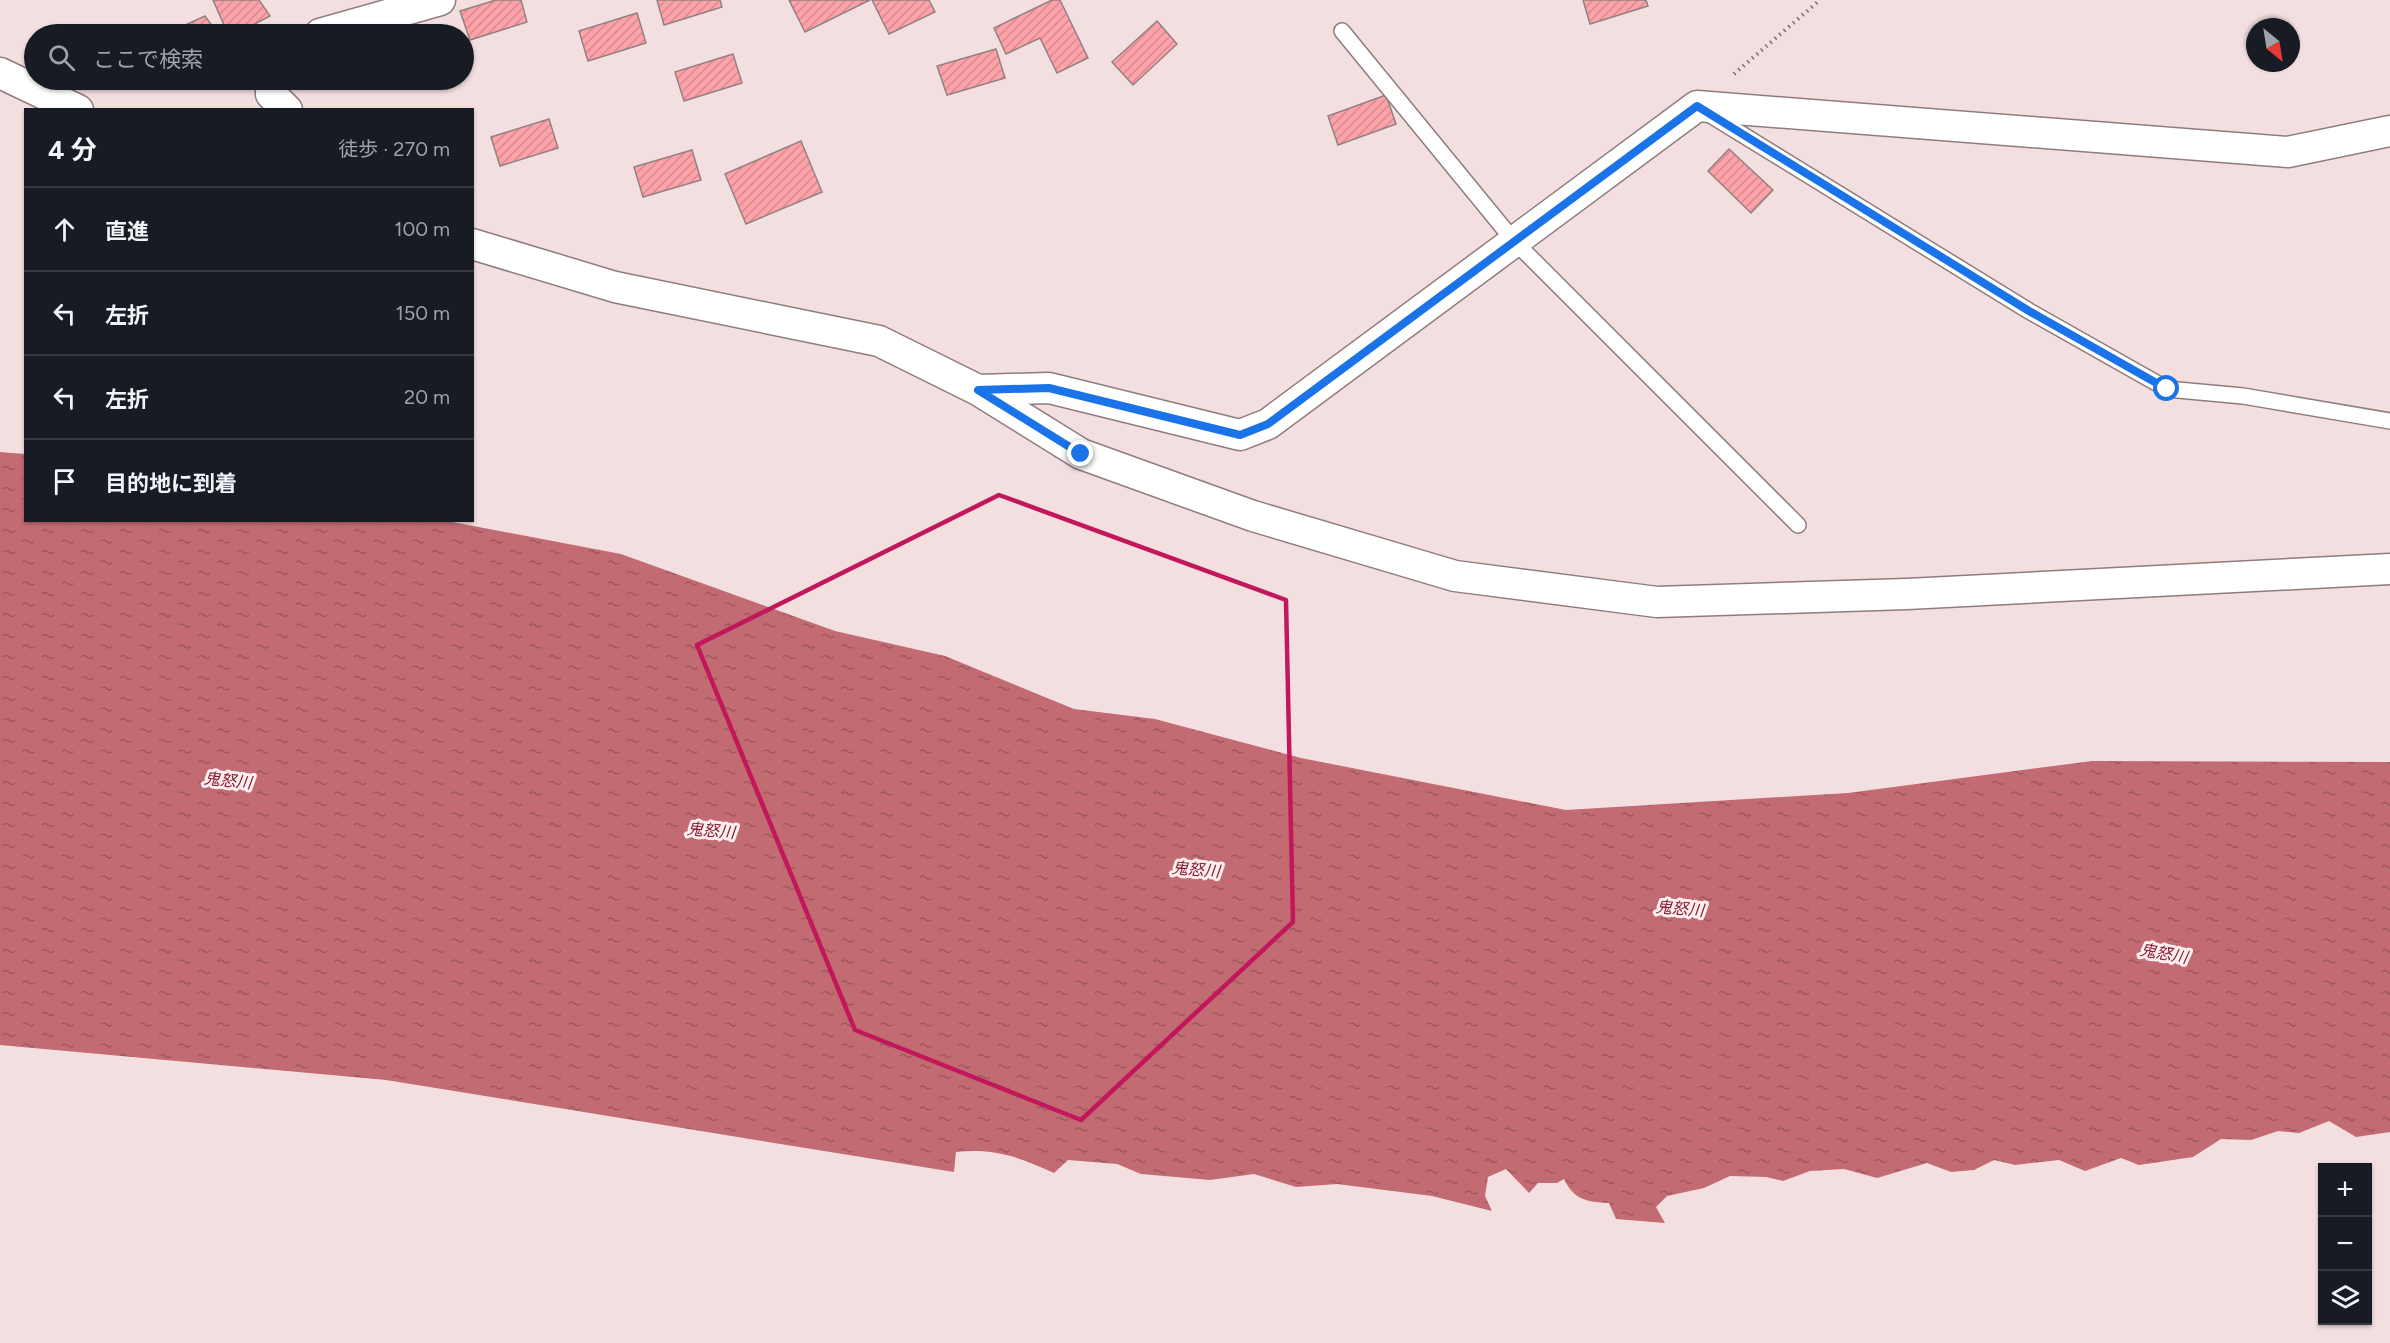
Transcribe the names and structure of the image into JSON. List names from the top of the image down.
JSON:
{
  "water": ["鬼怒川"],
  "north": "bottom right",
  "page": {
    "search": "ここで検索",
    "heading": ["4 分", "徒歩 · 270 m"],
    "list": [
      ["直進", "100 m"],
      ["左折", "150 m"],
      ["左折", "20 m"],
      "目的地に到着"
    ],
    "map_buttons": ["+", "−"]
  }
}
